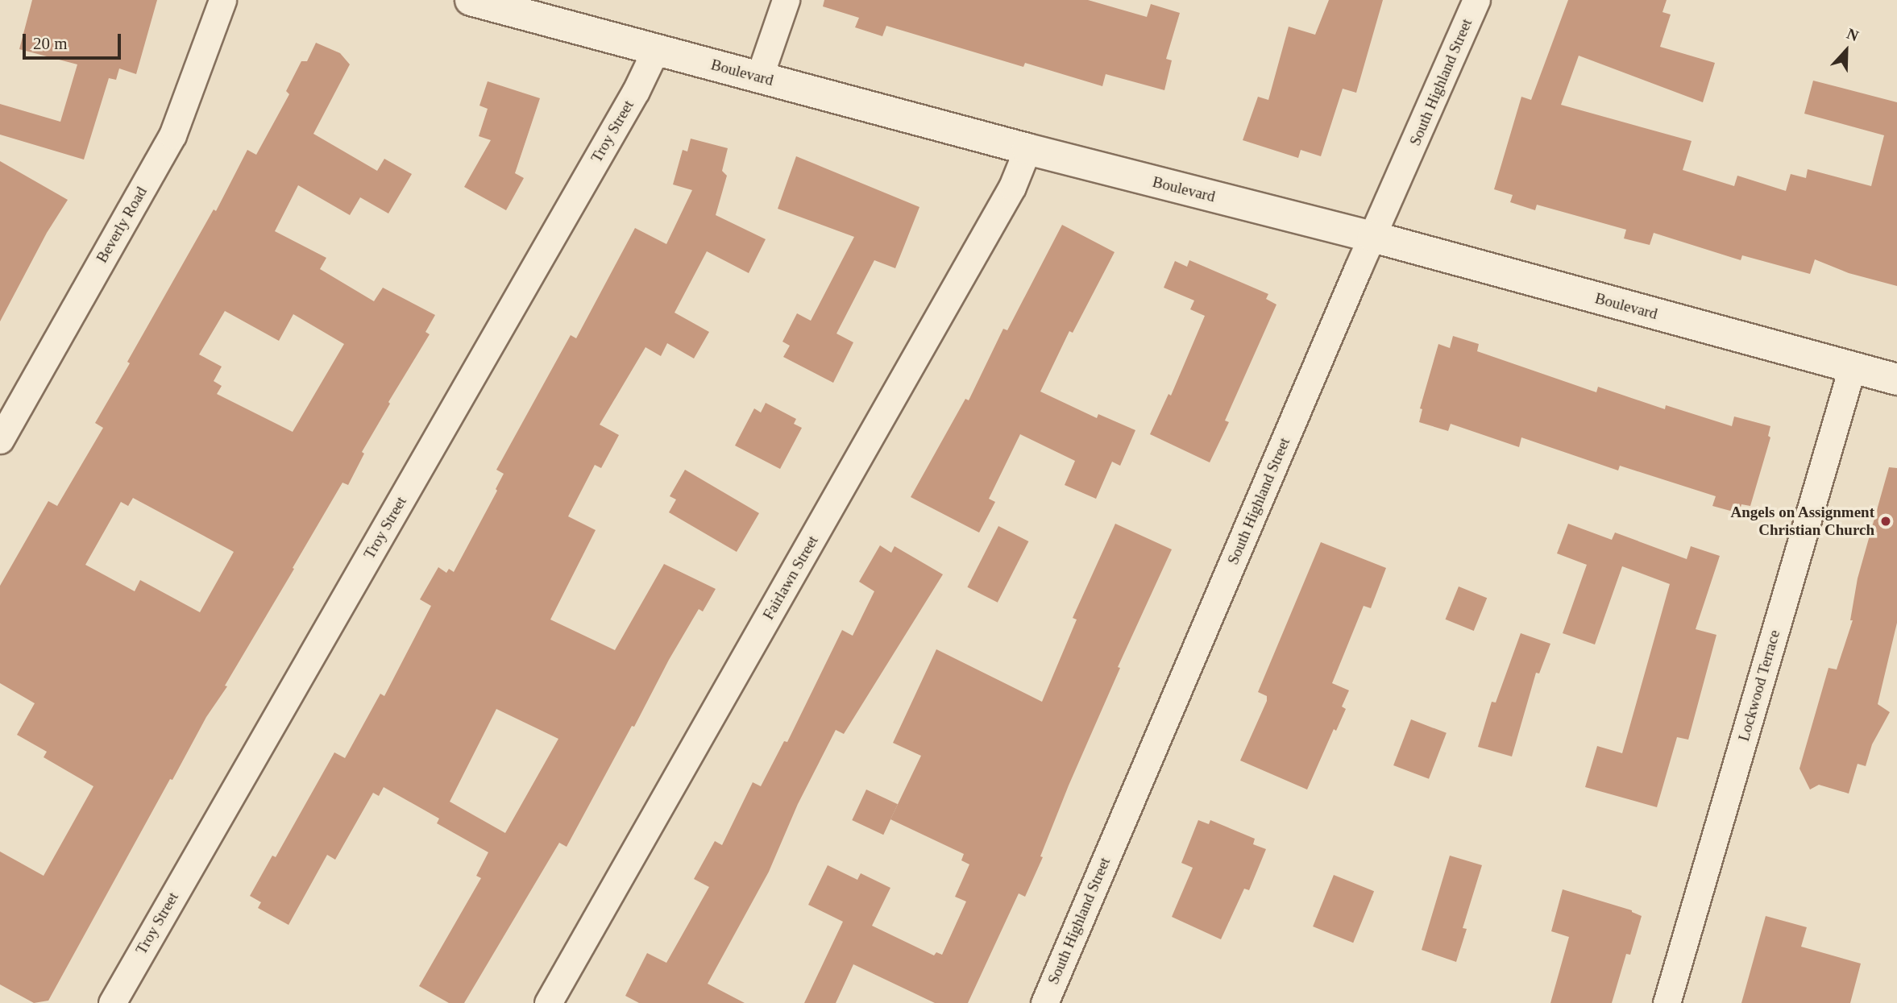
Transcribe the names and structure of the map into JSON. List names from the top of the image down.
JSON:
{
  "streets": {
    "main road": ["Boulevard"],
    "street": [
      "South Highland Street",
      "Troy Street",
      "Beverly Road",
      "Fairlawn Street",
      "Lockwood Terrace"
    ]
  },
  "crossings": [
    ["Boulevard", "South Highland Street"],
    ["Boulevard", "Troy Street"],
    ["Boulevard", "Fairlawn Street"],
    ["Boulevard", "Lockwood Terrace"]
  ],
  "places": ["Angels on Assignment Christian Church"],
  "scale_bar": "20 m",
  "north": "top"
}
